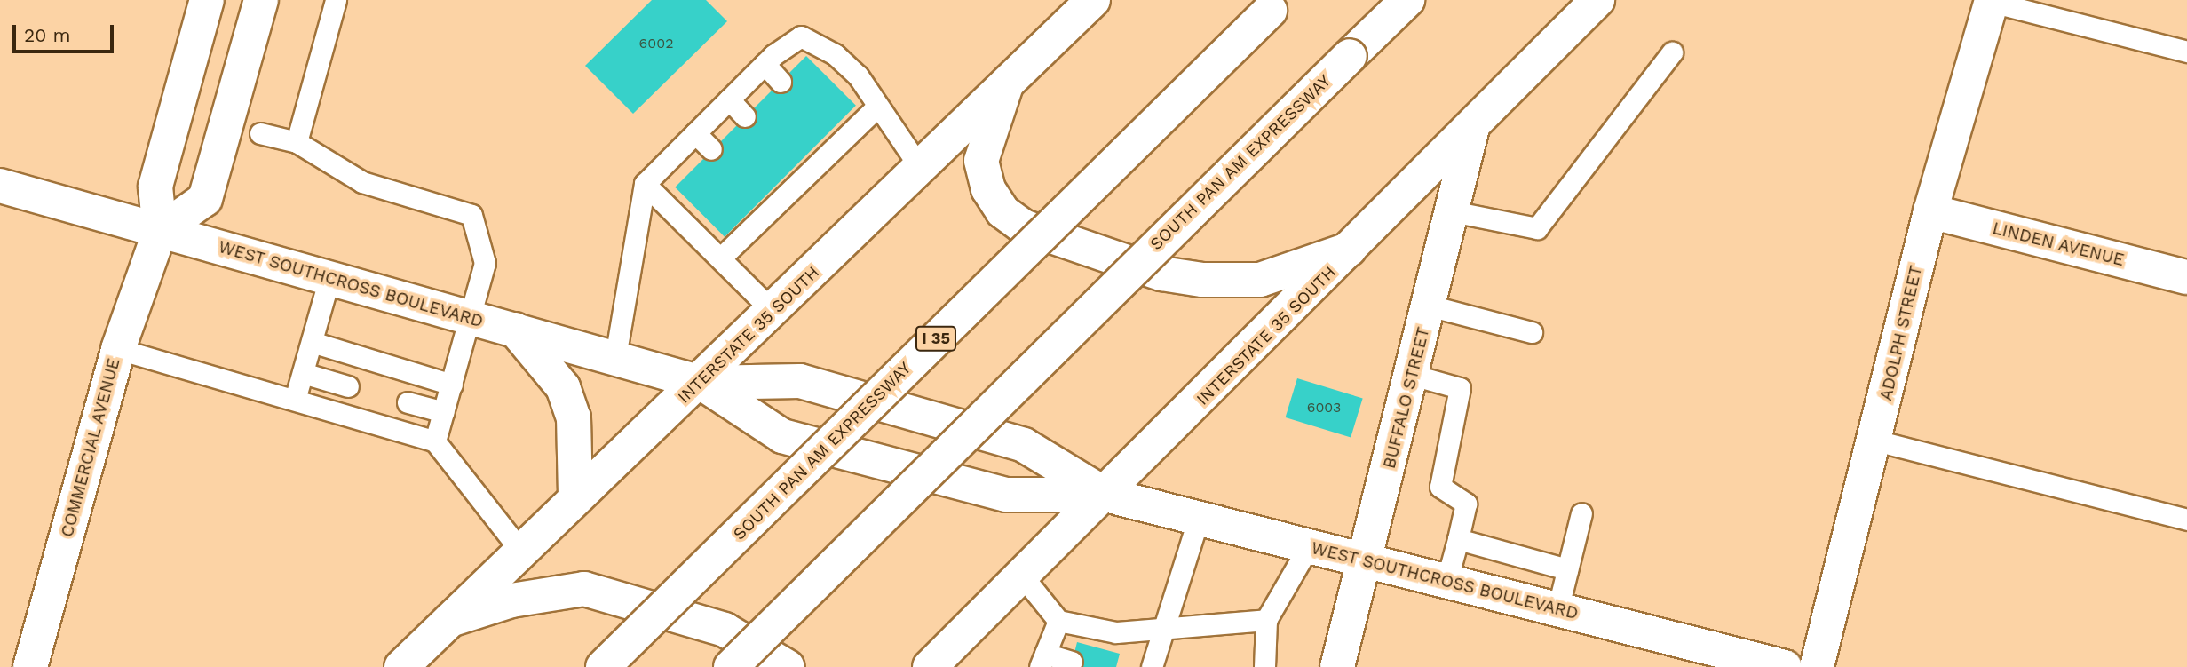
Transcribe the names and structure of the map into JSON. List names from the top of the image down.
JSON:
{
  "streets": {
    "main road": [
      "SOUTH PAN AM EXPRESSWAY",
      "LINDEN AVENUE",
      "WEST SOUTHCROSS BOULEVARD",
      "ADOLPH STREET",
      "INTERSTATE 35 SOUTH",
      "I 35",
      "BUFFALO STREET",
      "COMMERCIAL AVENUE"
    ]
  },
  "crossings": [
    ["LINDEN AVENUE", "ADOLPH STREET"],
    ["WEST SOUTHCROSS BOULEVARD", "INTERSTATE 35 SOUTH"],
    ["WEST SOUTHCROSS BOULEVARD", "BUFFALO STREET"],
    ["WEST SOUTHCROSS BOULEVARD", "COMMERCIAL AVENUE"],
    ["INTERSTATE 35 SOUTH", "BUFFALO STREET"]
  ],
  "house_numbers": ["6002", "6003"],
  "scale_bar": "20 m"
}
